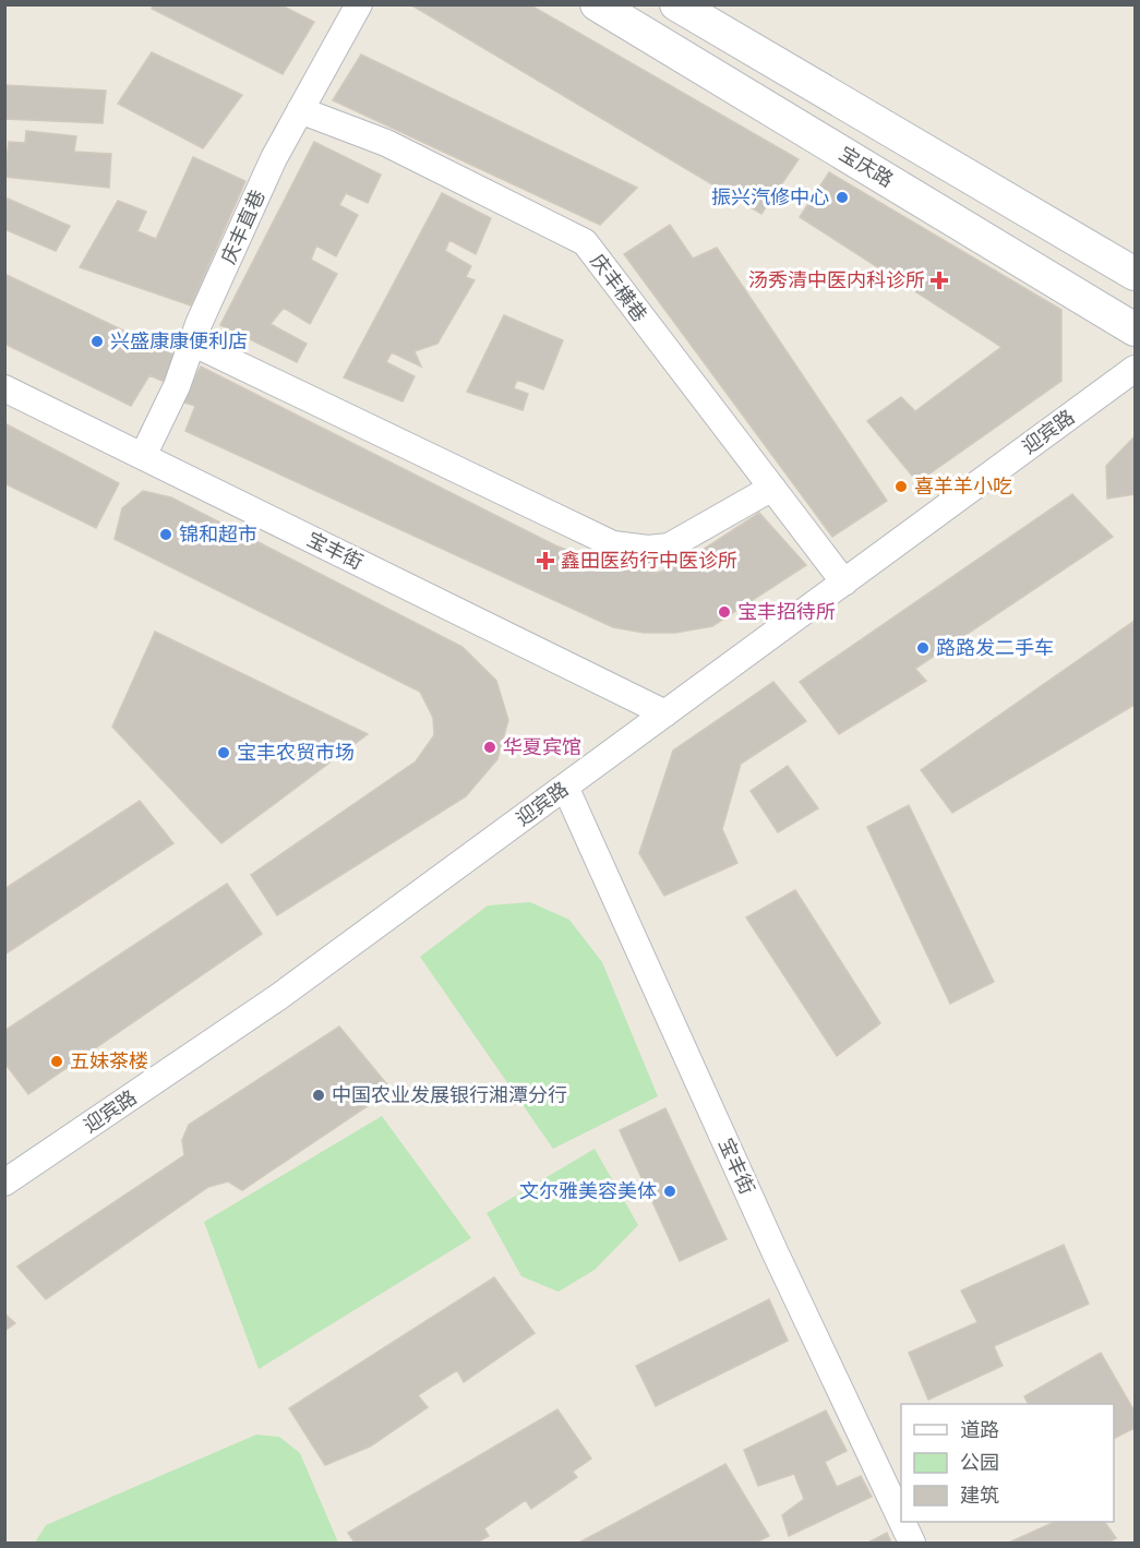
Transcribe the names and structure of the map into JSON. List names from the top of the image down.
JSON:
{
  "streets": {
    "street": [
      "宝庆路",
      "庆丰直巷",
      "庆丰横巷",
      "迎宾路",
      "宝丰街"
    ]
  },
  "crossings": [
    ["庆丰直巷", "庆丰横巷"],
    ["庆丰直巷", "宝丰街"],
    ["庆丰横巷", "迎宾路"],
    ["迎宾路", "宝丰街"]
  ],
  "places": {
    "other": [
      "振兴汽修中心",
      "兴盛康康便利店",
      "喜羊羊小吃",
      "锦和超市",
      "宝丰招待所",
      "路路发二手车",
      "华夏宾馆",
      "宝丰农贸市场",
      "五妹茶楼",
      "中国农业发展银行湘潭分行",
      "文尔雅美容美体"
    ],
    "health": ["汤秀清中医内科诊所", "鑫田医药行中医诊所"]
  },
  "legend": ["道路", "公园", "建筑"]
}
